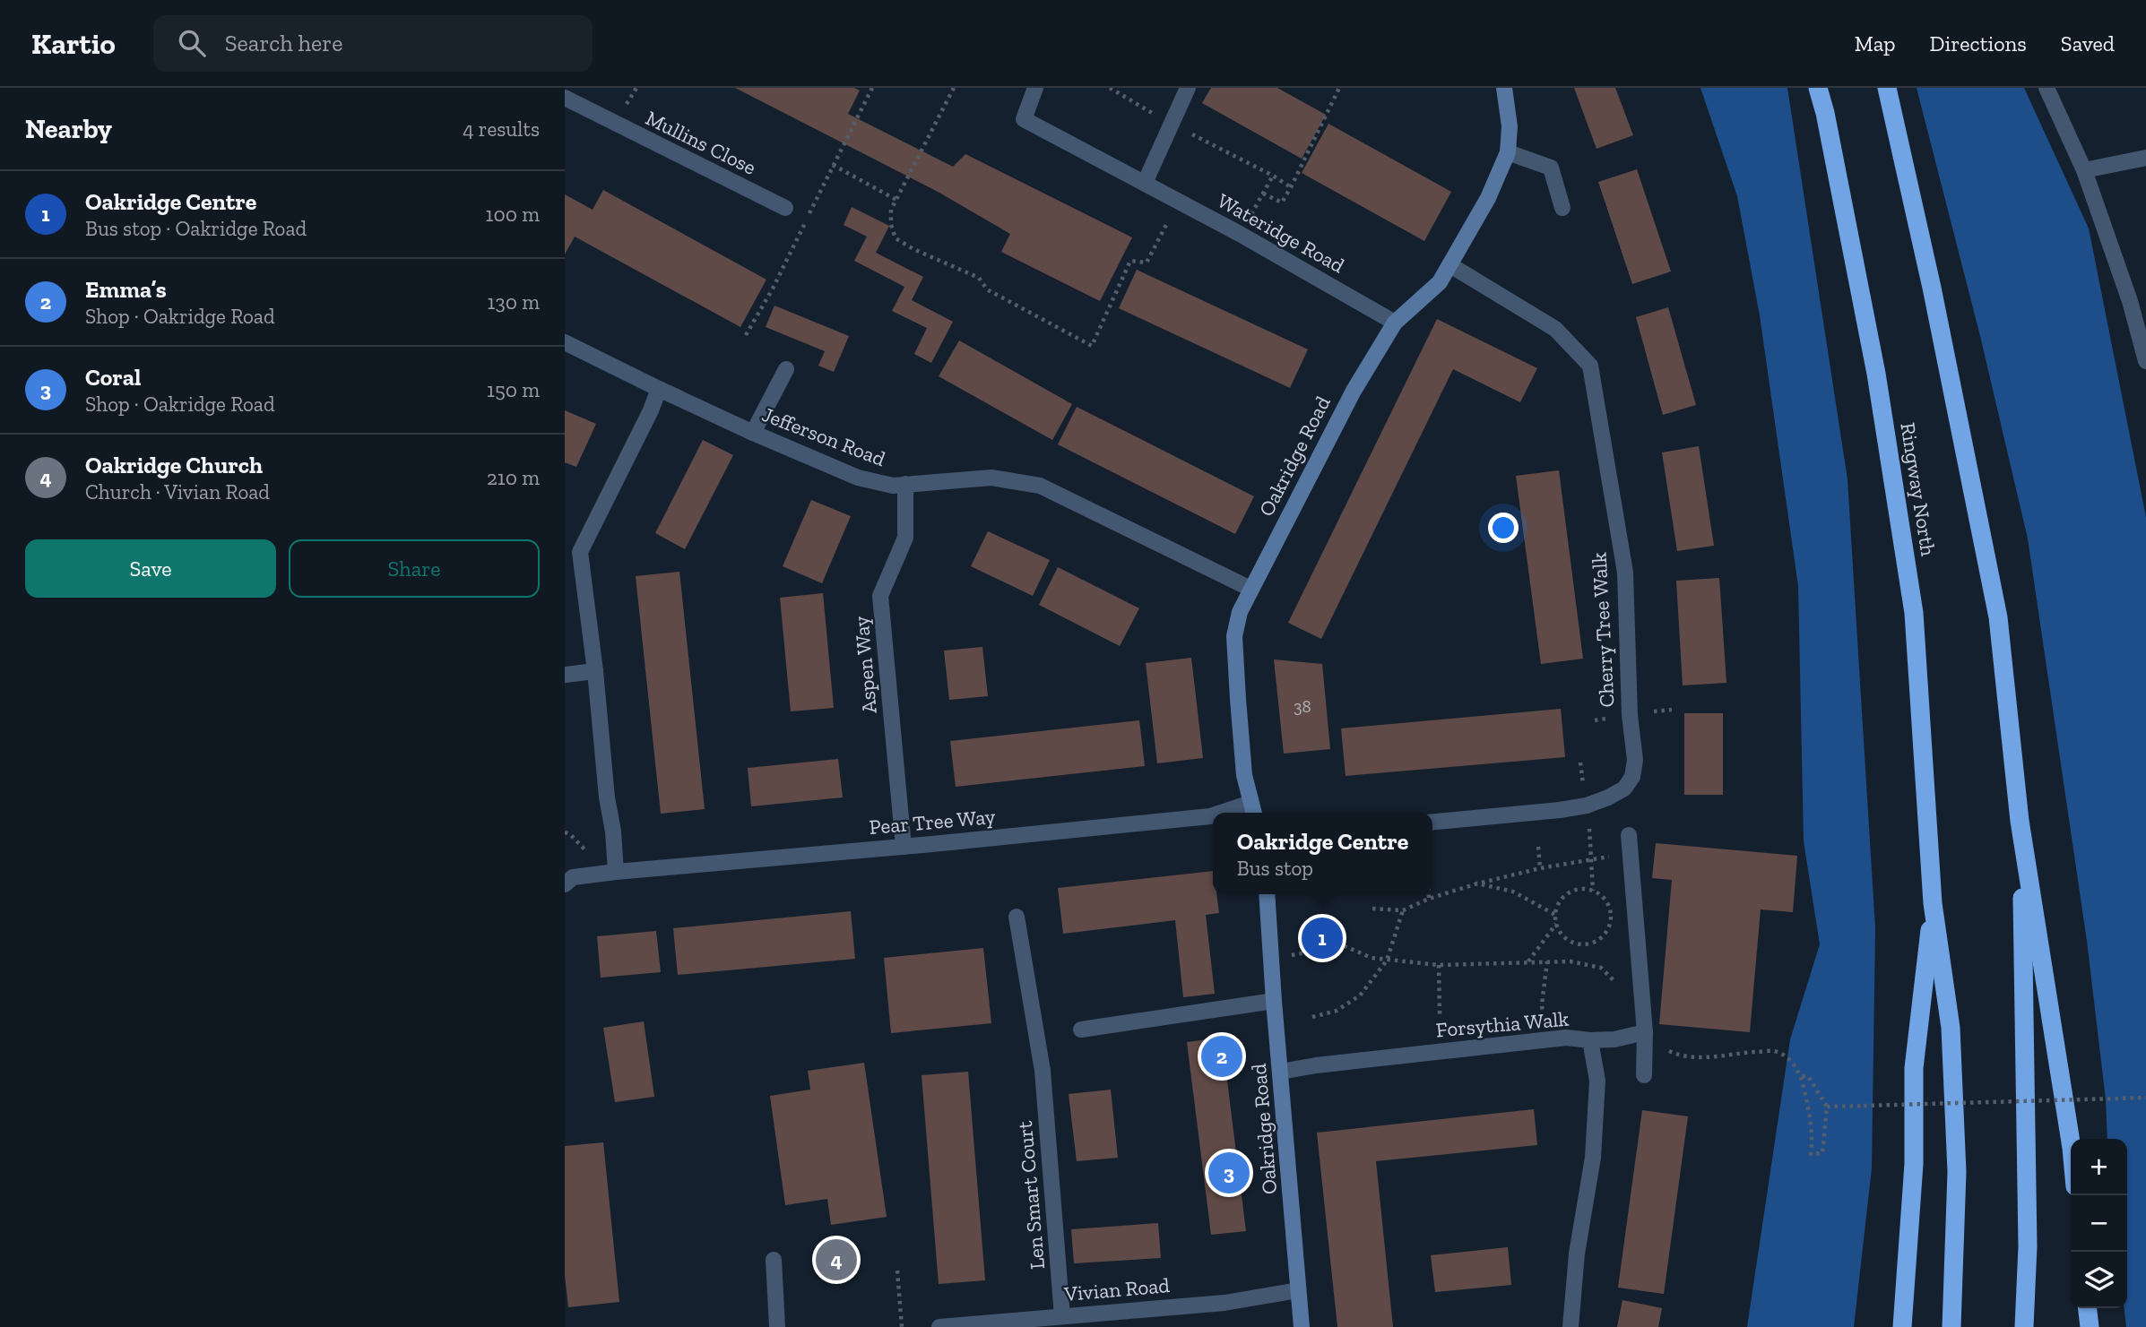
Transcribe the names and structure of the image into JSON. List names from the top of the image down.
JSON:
{
  "streets": {
    "highway": ["Ringway North"],
    "street": [
      "Mullins Close",
      "Wateridge Road",
      "Jefferson Road",
      "Oakridge Road",
      "Cherry Tree Walk",
      "Aspen Way",
      "Pear Tree Way",
      "Forsythia Walk",
      "Len Smart Court",
      "Vivian Road"
    ]
  },
  "crossings": [
    ["Wateridge Road", "Oakridge Road"],
    ["Jefferson Road", "Oakridge Road"],
    ["Jefferson Road", "Aspen Way"],
    ["Oakridge Road", "Cherry Tree Walk"],
    ["Oakridge Road", "Pear Tree Way"],
    ["Oakridge Road", "Forsythia Walk"],
    ["Oakridge Road", "Vivian Road"],
    ["Aspen Way", "Pear Tree Way"],
    ["Len Smart Court", "Vivian Road"]
  ],
  "house_numbers": ["38"],
  "page": {
    "header": "Kartio",
    "search": "Search here",
    "nav": ["Map", "Directions", "Saved"],
    "heading": ["Nearby", "4 results"],
    "list": [
      {
        "mark": "1",
        "name": "Oakridge Centre",
        "note": "Bus stop · Oakridge Road",
        "value": "100 m"
      },
      {
        "mark": "2",
        "name": "Emma’s",
        "note": "Shop · Oakridge Road",
        "value": "130 m"
      },
      {
        "mark": "3",
        "name": "Coral",
        "note": "Shop · Oakridge Road",
        "value": "150 m"
      },
      {
        "mark": "4",
        "name": "Oakridge Church",
        "note": "Church · Vivian Road",
        "value": "210 m"
      }
    ],
    "buttons": ["Save", "Share"],
    "popup": ["Oakridge Centre", "Bus stop"],
    "pins": [
      "1",
      "2",
      "3",
      "4"
    ],
    "map_buttons": ["+", "−"]
  }
}
